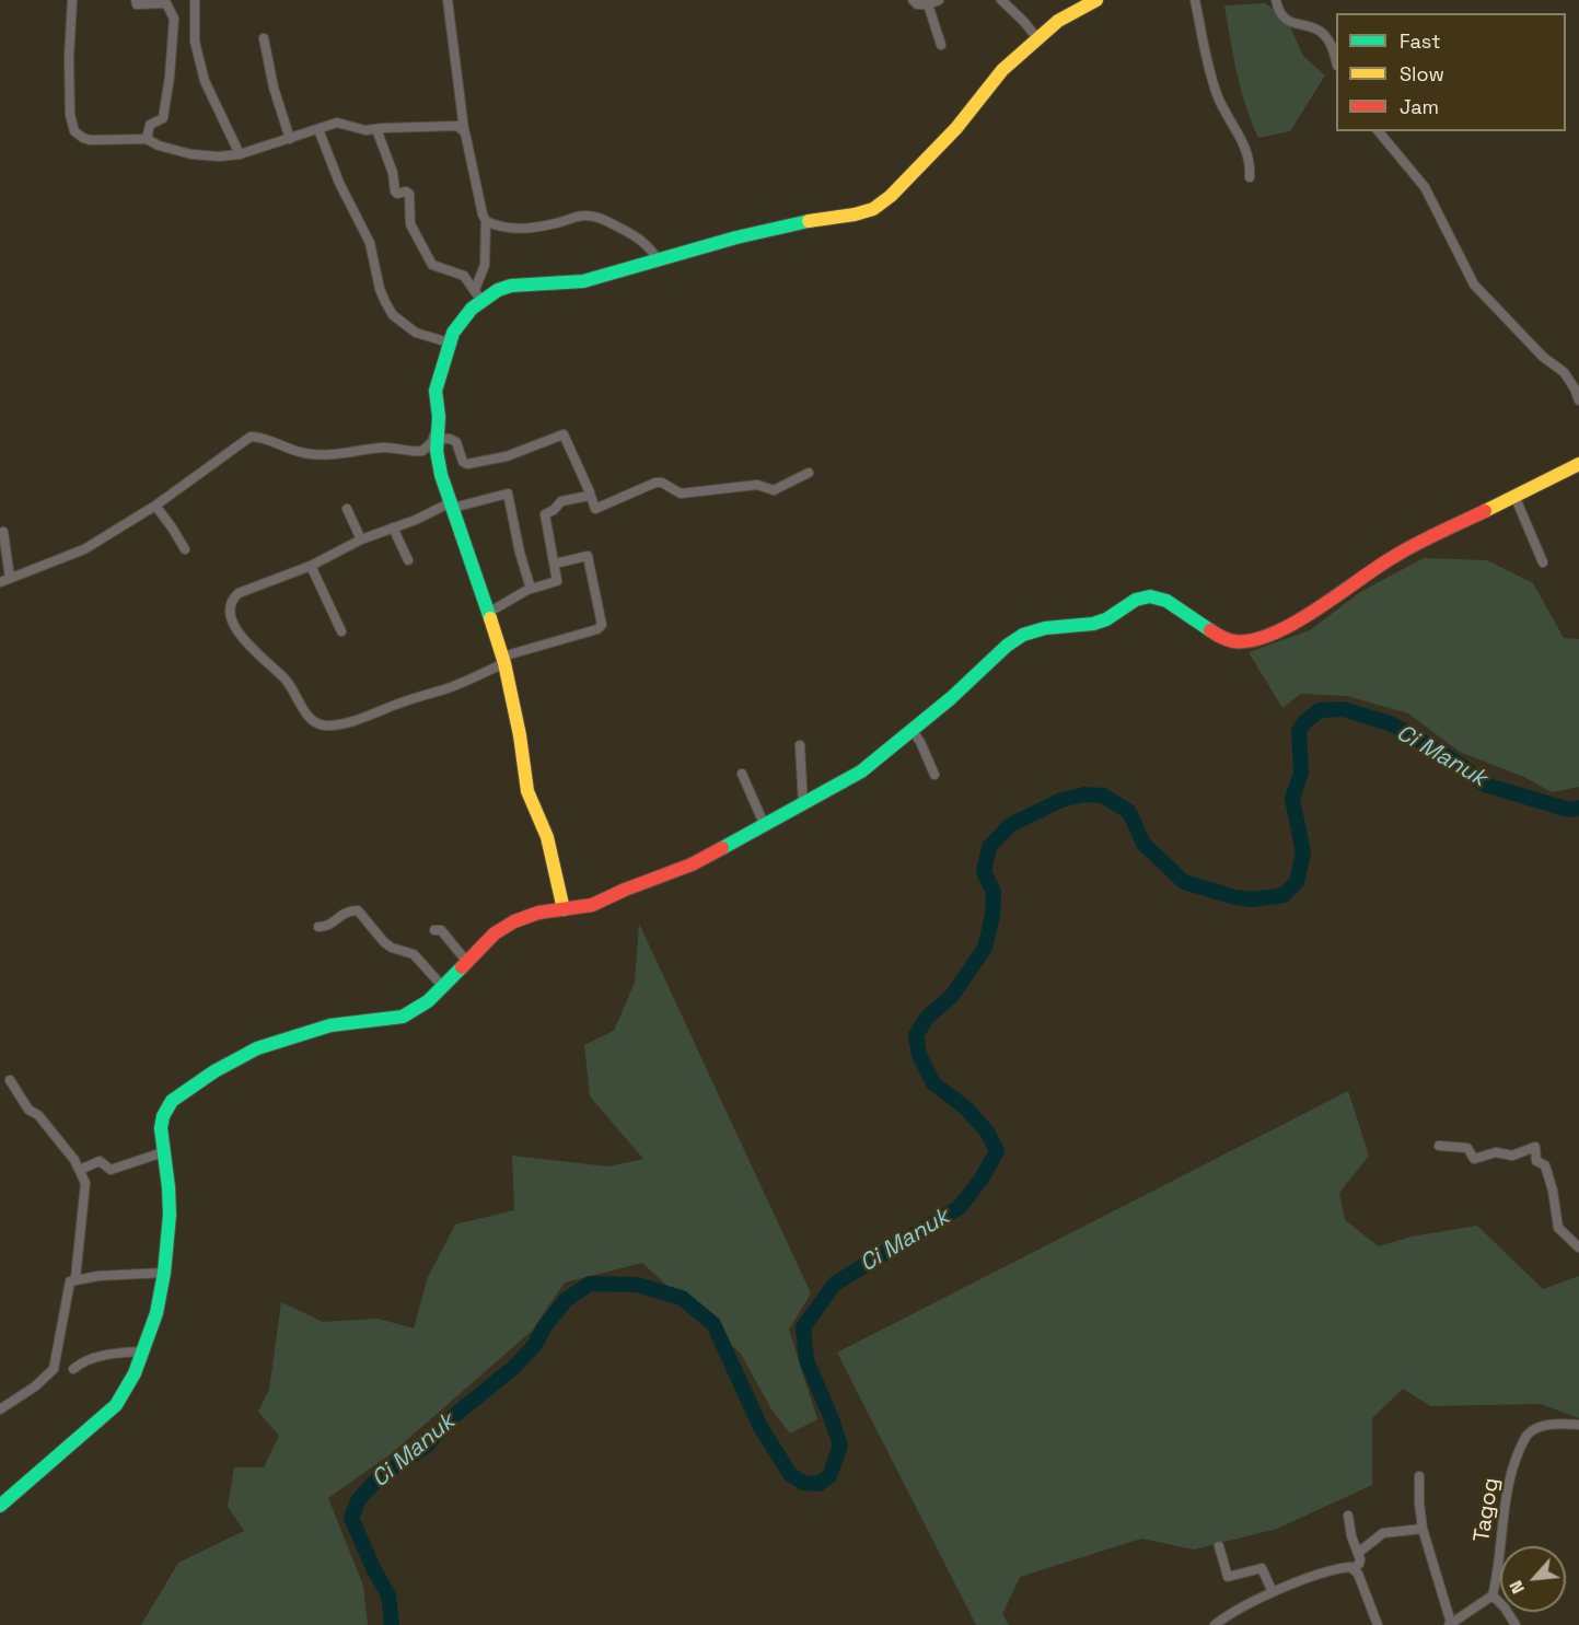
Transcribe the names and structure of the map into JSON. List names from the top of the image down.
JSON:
{
  "streets": {
    "street": ["Tagog"]
  },
  "water": ["Ci Manuk"],
  "legend": ["Fast", "Slow", "Jam"],
  "north": "bottom left"
}
